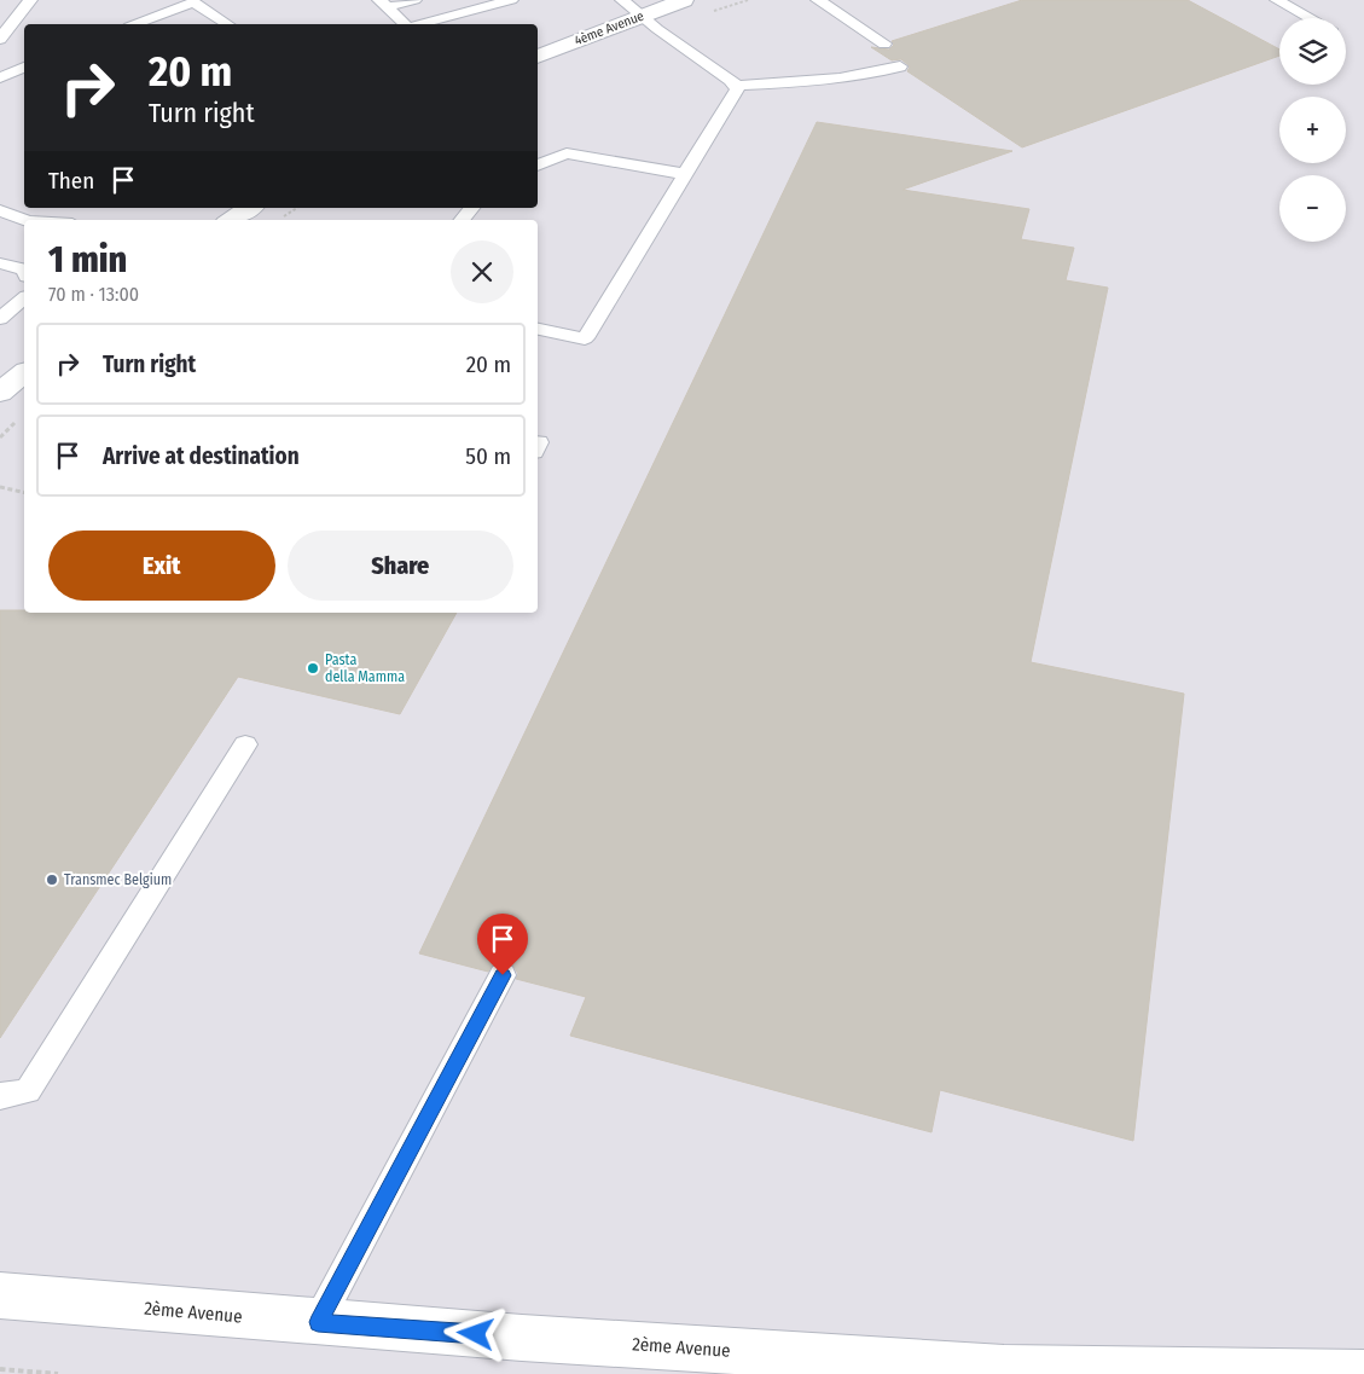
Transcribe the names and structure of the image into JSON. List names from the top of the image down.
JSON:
{
  "streets": {
    "street": ["4ème Avenue", "2ème Avenue"]
  },
  "places": ["Pasta della Mamma", "Transmec Belgium"],
  "page": {
    "map_buttons": ["+", "−"],
    "turn": ["20 m", "Turn right"],
    "then": "Then",
    "heading": ["1 min", "70 m · 13:00"],
    "list": [
      {
        "name": "Turn right",
        "value": "20 m"
      },
      {
        "name": "Arrive at destination",
        "value": "50 m"
      }
    ],
    "buttons": ["Exit", "Share"]
  }
}
